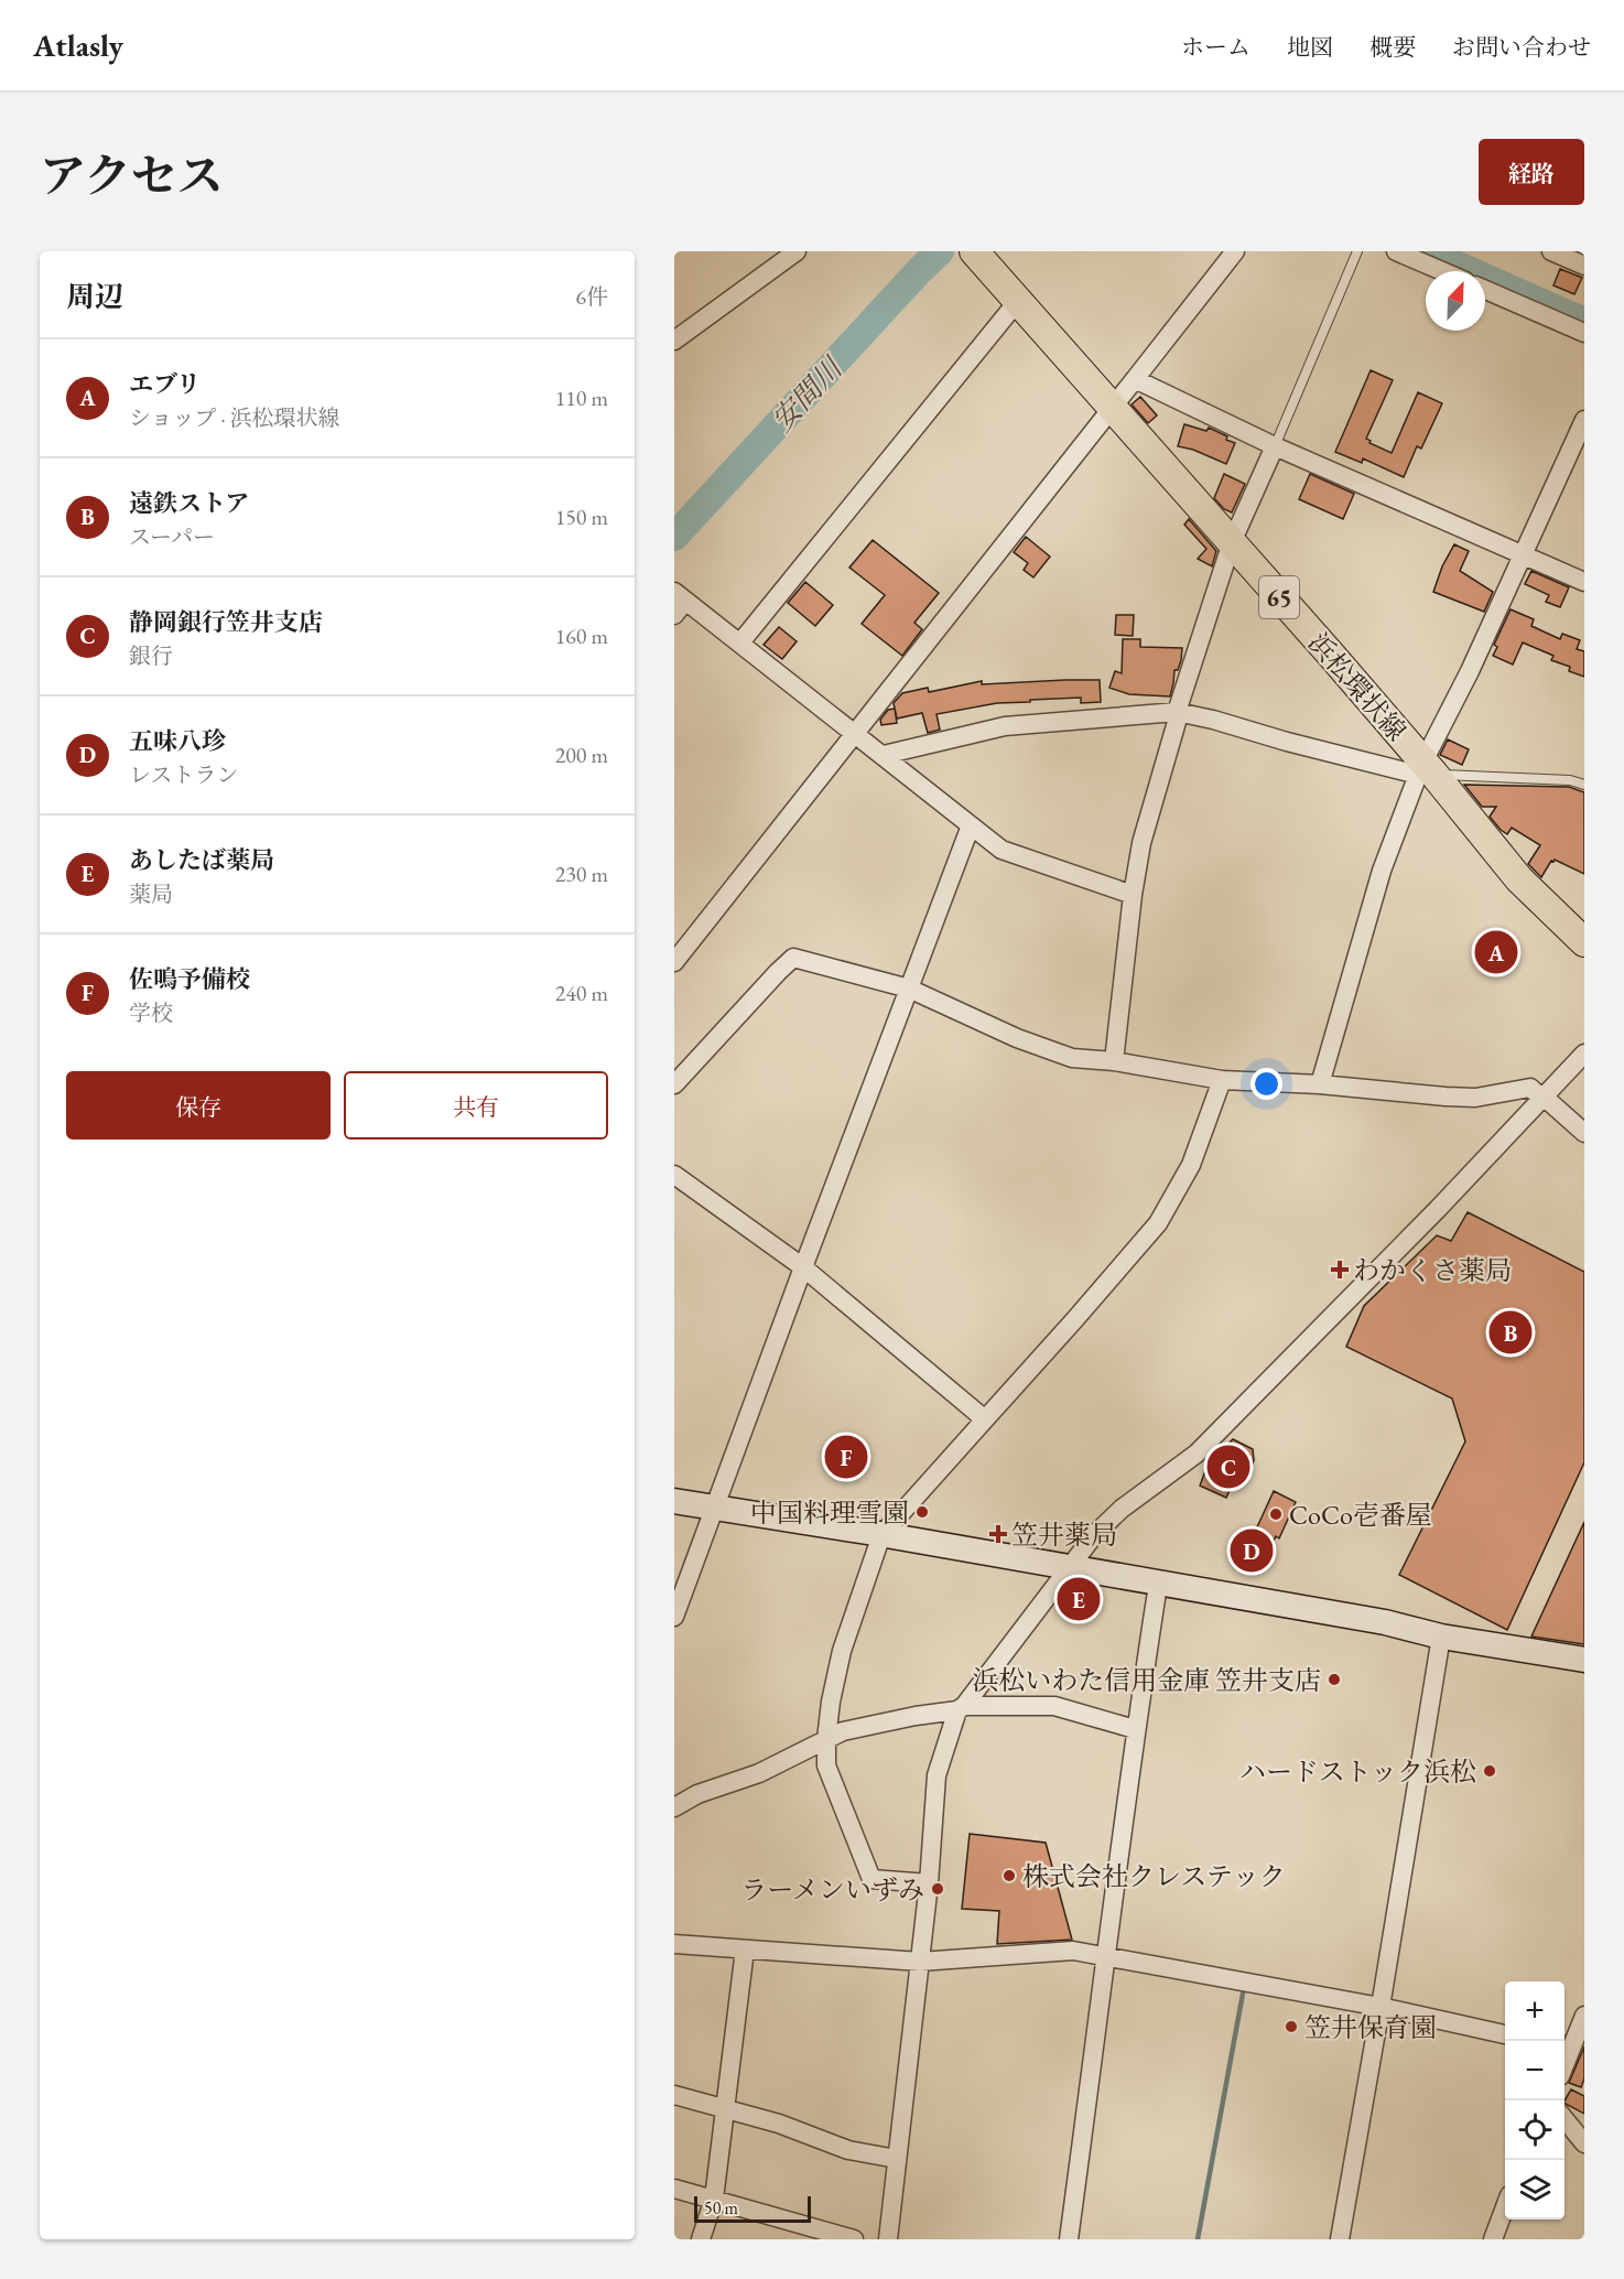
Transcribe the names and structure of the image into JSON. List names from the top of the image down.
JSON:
{
  "streets": {
    "main road": ["65", "浜松環状線"]
  },
  "water": ["安間川"],
  "places": {
    "health": ["わかくさ薬局", "笠井薬局"],
    "other": [
      "中国料理雪園",
      "CoCo壱番屋",
      "浜松いわた信用金庫 笠井支店",
      "ハードストック浜松",
      "株式会社クレステック",
      "ラーメンいずみ",
      "笠井保育園"
    ]
  },
  "scale_bar": "50 m",
  "north": "top right",
  "page": {
    "header": "Atlasly",
    "nav": [
      "ホーム",
      "地図",
      "概要",
      "お問い合わせ"
    ],
    "title": "アクセス",
    "buttons": [
      "経路",
      ["保存", "共有"]
    ],
    "heading": ["周辺", "6件"],
    "list": [
      {
        "mark": "A",
        "name": "エブリ",
        "note": "ショップ · 浜松環状線",
        "value": "110 m"
      },
      {
        "mark": "B",
        "name": "遠鉄ストア",
        "note": "スーパー",
        "value": "150 m"
      },
      {
        "mark": "C",
        "name": "静岡銀行笠井支店",
        "note": "銀行",
        "value": "160 m"
      },
      {
        "mark": "D",
        "name": "五味八珍",
        "note": "レストラン",
        "value": "200 m"
      },
      {
        "mark": "E",
        "name": "あしたば薬局",
        "note": "薬局",
        "value": "230 m"
      },
      {
        "mark": "F",
        "name": "佐鳴予備校",
        "note": "学校",
        "value": "240 m"
      }
    ],
    "pins": [
      "A",
      "B",
      "F",
      "C",
      "D",
      "E"
    ],
    "map_buttons": ["+", "−"],
    "scale": "50 m"
  }
}
